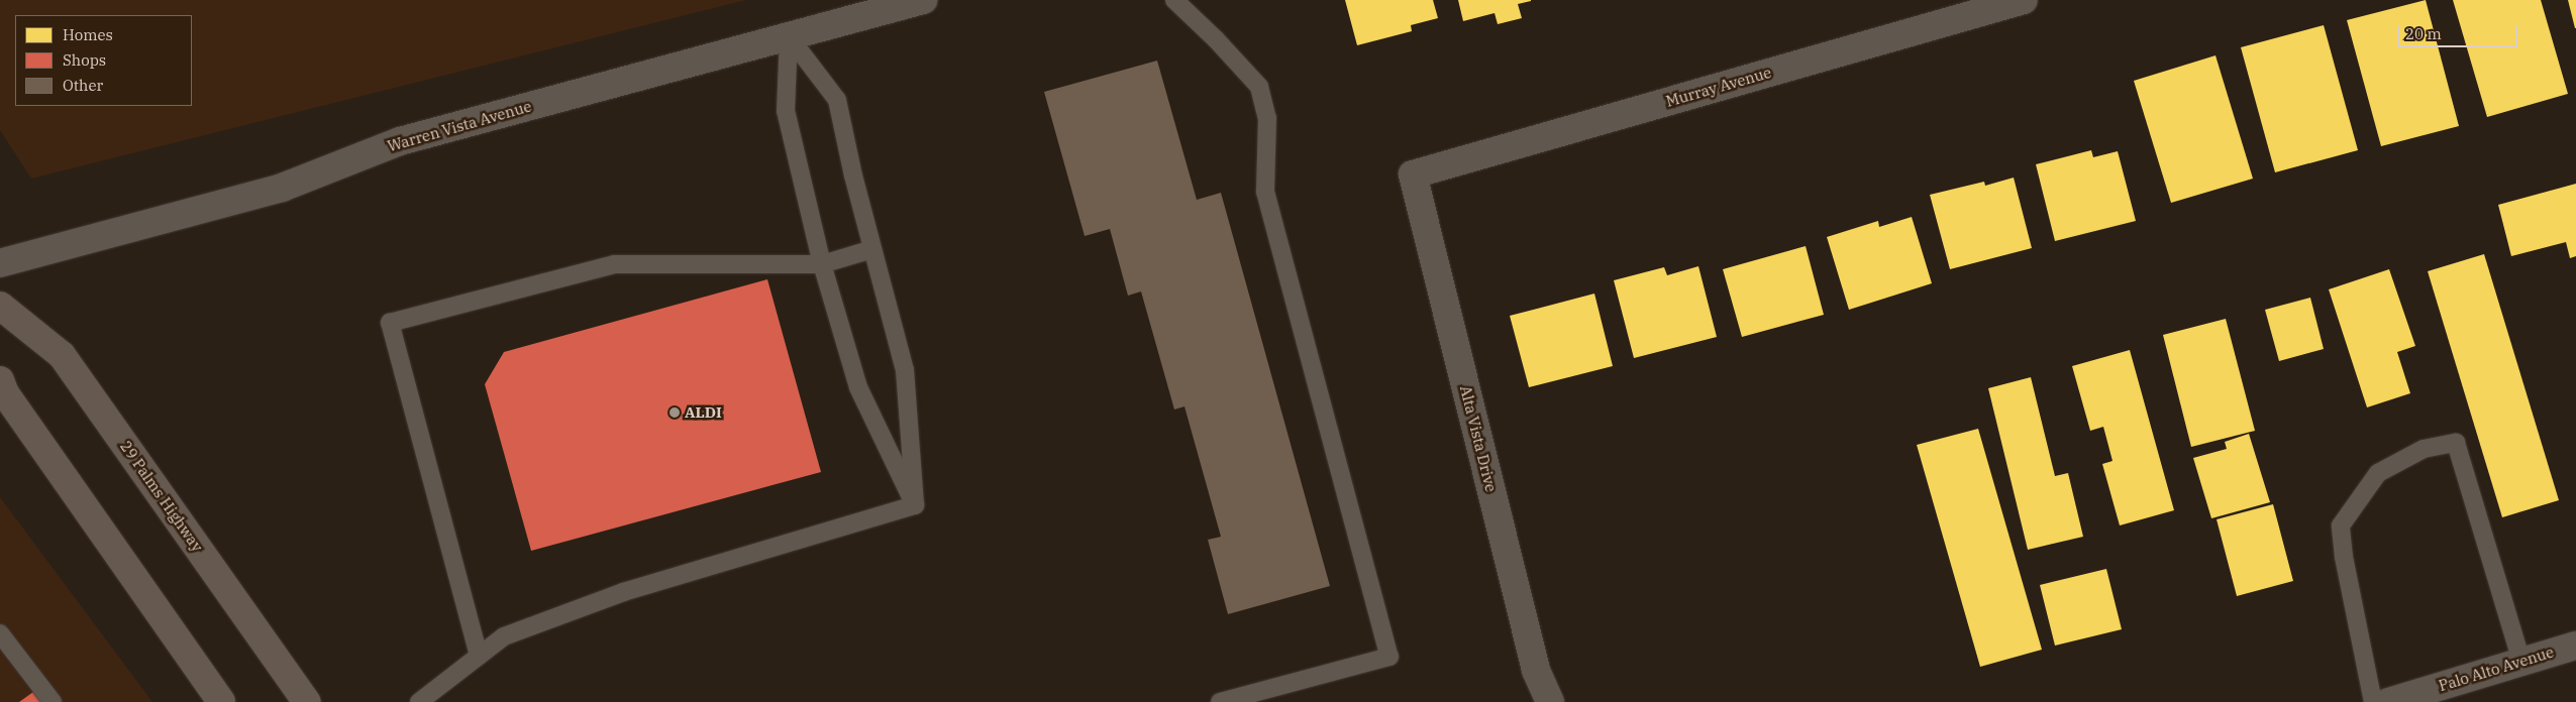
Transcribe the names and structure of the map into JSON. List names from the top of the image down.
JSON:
{
  "streets": {
    "main road": ["29 Palms Highway"],
    "street": [
      "Murray Avenue",
      "Warren Vista Avenue",
      "Alta Vista Drive",
      "Palo Alto Avenue"
    ]
  },
  "crossings": [
    ["Murray Avenue", "Alta Vista Drive"]
  ],
  "places": ["ALDI"],
  "legend": ["Homes", "Shops", "Other"],
  "scale_bar": "20 m"
}
